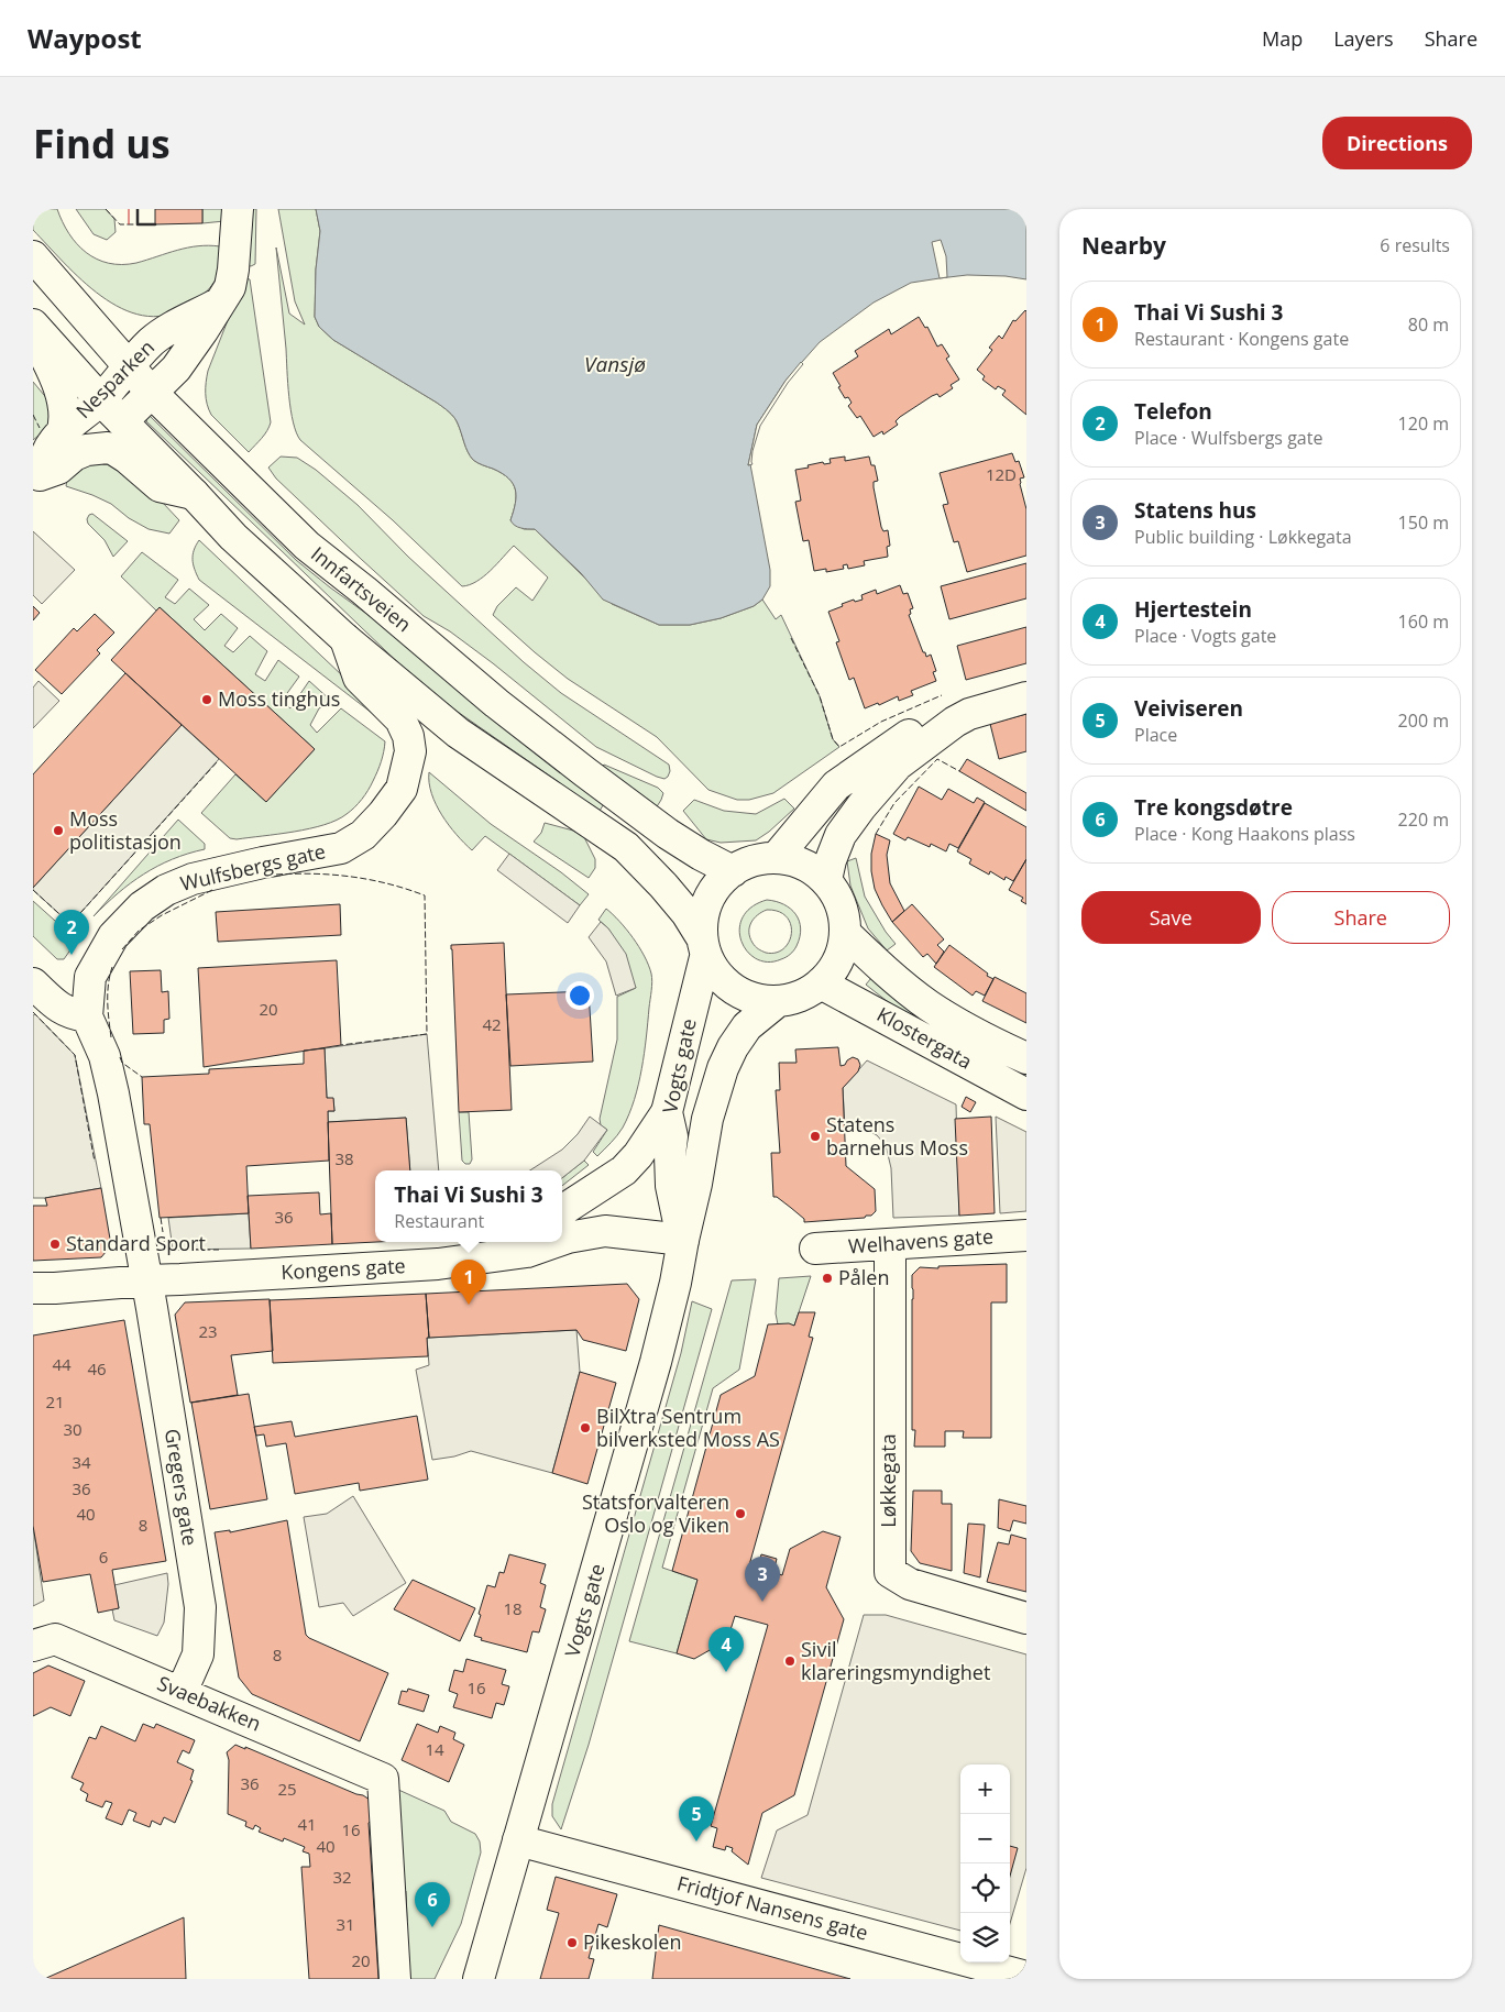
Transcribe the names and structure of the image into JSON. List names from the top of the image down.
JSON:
{
  "streets": {
    "main road": [
      "Nesparken",
      "Innfartsveien",
      "Wulfsbergs gate",
      "Klostergata",
      "Vogts gate",
      "Welhavens gate",
      "Kongens gate",
      "Løkkegata",
      "Gregers gate",
      "Svaebakken",
      "Fridtjof Nansens gate"
    ]
  },
  "crossings": [
    ["Nesparken", "Innfartsveien"],
    ["Innfartsveien", "Klostergata"],
    ["Innfartsveien", "Vogts gate"],
    ["Klostergata", "Vogts gate"],
    ["Vogts gate", "Kongens gate"],
    ["Vogts gate", "Fridtjof Nansens gate"],
    ["Welhavens gate", "Løkkegata"],
    ["Kongens gate", "Gregers gate"],
    ["Gregers gate", "Svaebakken"]
  ],
  "water": ["Vansjø"],
  "places": [
    "Moss tinghus",
    "Moss politistasjon",
    "Statens barnehus Moss",
    "Standard Sport",
    "Pålen",
    "BilXtra Sentrum bilverksted Moss AS",
    "Statsforvalteren Oslo og Viken",
    "Sivil klareringsmyndighet",
    "Pikeskolen"
  ],
  "house_numbers": [
    "12D",
    "20",
    "42",
    "38",
    "36",
    "23",
    "44",
    "46",
    "21",
    "30",
    "34",
    "36",
    "40",
    "8",
    "6",
    "18",
    "8",
    "16",
    "14",
    "36",
    "25",
    "41",
    "16",
    "40",
    "32",
    "31",
    "20"
  ],
  "page": {
    "header": "Waypost",
    "nav": ["Map", "Layers", "Share"],
    "buttons": [
      "Directions",
      ["Save", "Share"]
    ],
    "title": "Find us",
    "heading": ["Nearby", "6 results"],
    "list": [
      {
        "mark": "1",
        "name": "Thai Vi Sushi 3",
        "note": "Restaurant · Kongens gate",
        "value": "80 m"
      },
      {
        "mark": "2",
        "name": "Telefon",
        "note": "Place · Wulfsbergs gate",
        "value": "120 m"
      },
      {
        "mark": "3",
        "name": "Statens hus",
        "note": "Public building · Løkkegata",
        "value": "150 m"
      },
      {
        "mark": "4",
        "name": "Hjertestein",
        "note": "Place · Vogts gate",
        "value": "160 m"
      },
      {
        "mark": "5",
        "name": "Veiviseren",
        "note": "Place",
        "value": "200 m"
      },
      {
        "mark": "6",
        "name": "Tre kongsdøtre",
        "note": "Place · Kong Haakons plass",
        "value": "220 m"
      }
    ],
    "pins": [
      "2",
      "1",
      "3",
      "4",
      "5",
      "6"
    ],
    "popup": ["Thai Vi Sushi 3", "Restaurant"],
    "map_buttons": ["+", "−"]
  }
}
